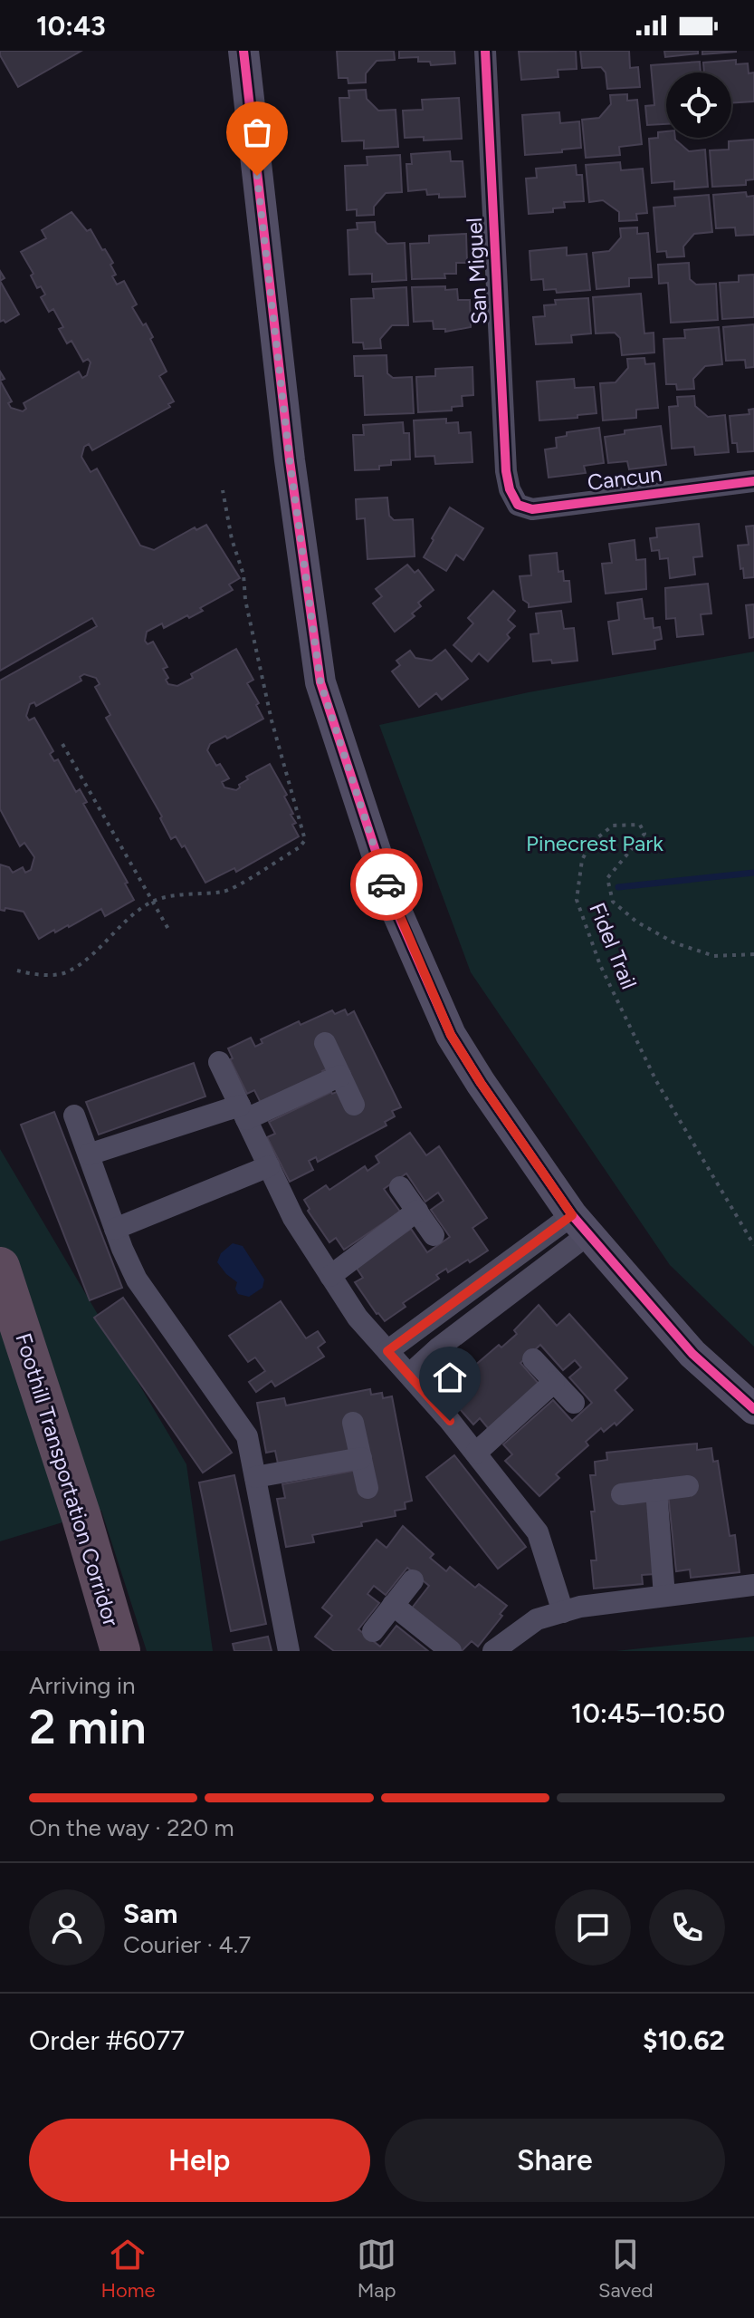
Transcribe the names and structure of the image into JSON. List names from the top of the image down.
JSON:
{
  "streets": {
    "highway": ["Foothill Transportation Corridor"],
    "street": ["San Miguel", "Cancun"],
    "path": ["Fidel Trail"]
  },
  "crossings": [
    ["San Miguel", "Cancun"]
  ],
  "parks": ["Pinecrest Park"],
  "page": {
    "status": "10:43",
    "heading": ["2 min", "Arriving in", "10:45–10:50"],
    "panel": [
      "Sam",
      "Courier · 4.7",
      "Order #6077",
      "$10.62"
    ],
    "bar": "On the way · 220 m",
    "buttons": ["Help", "Share"],
    "tabs": ["Home", "Map", "Saved"]
  }
}
